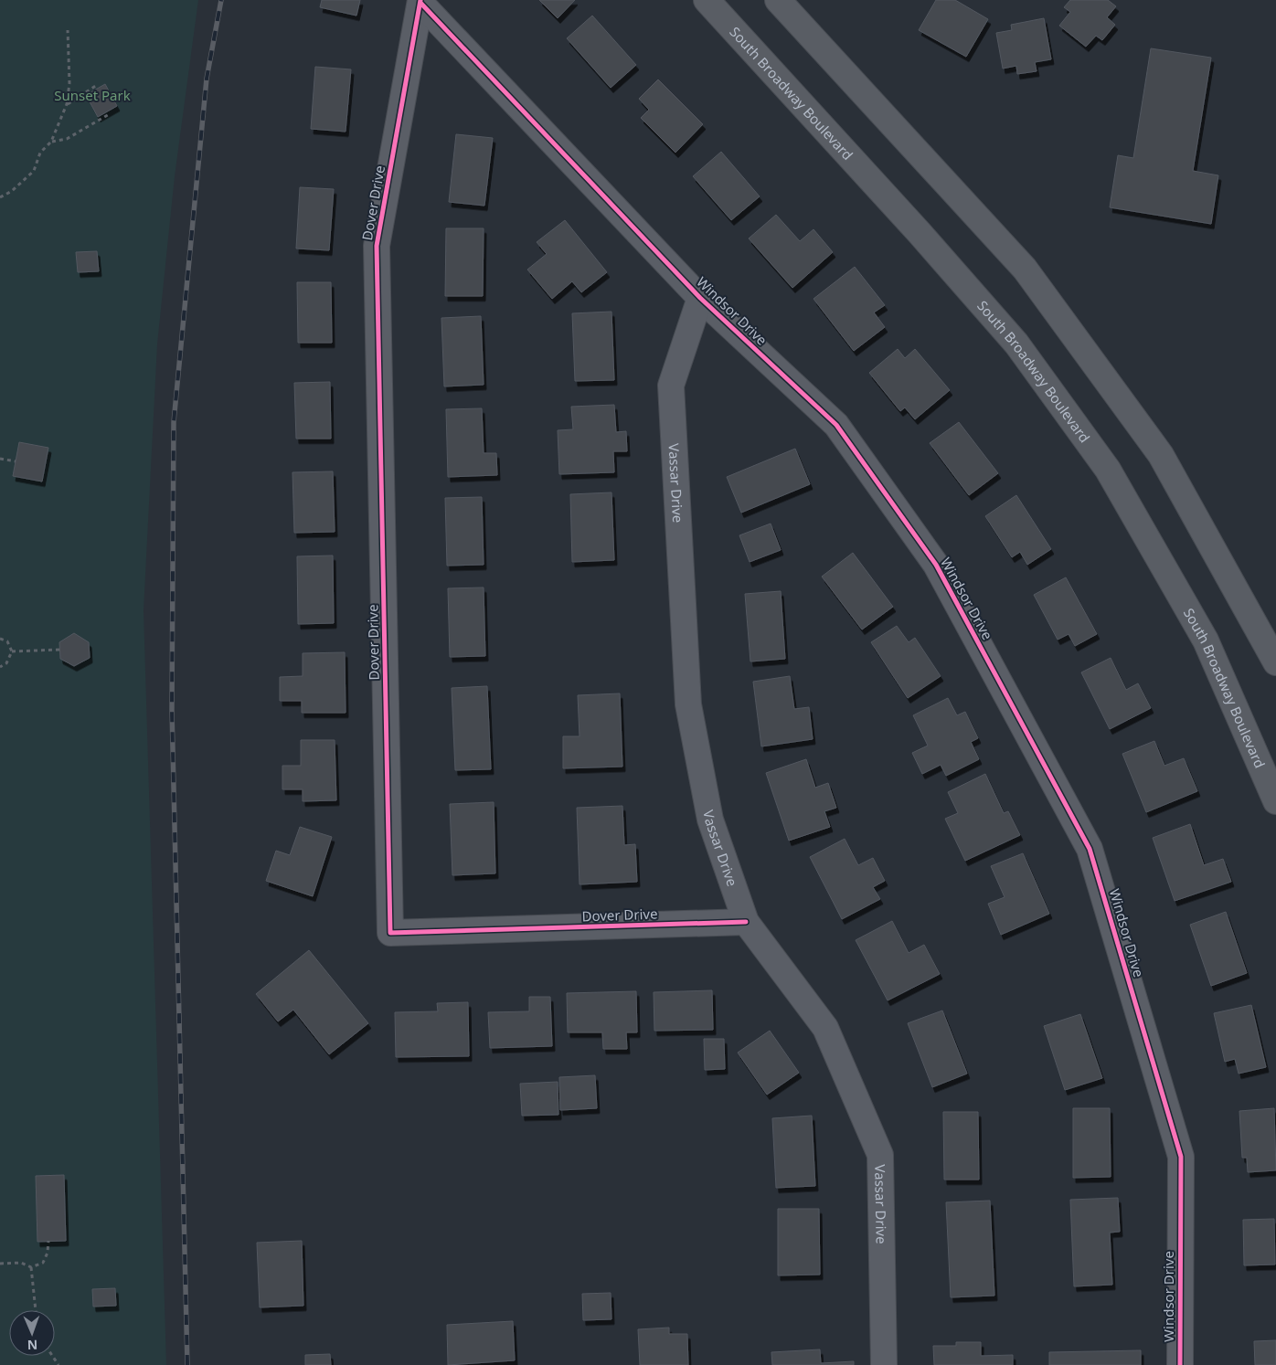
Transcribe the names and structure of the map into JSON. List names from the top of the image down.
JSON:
{
  "streets": {
    "main road": ["South Broadway Boulevard"],
    "street": ["Dover Drive", "Windsor Drive", "Vassar Drive"]
  },
  "crossings": [
    ["Dover Drive", "Windsor Drive"],
    ["Dover Drive", "Vassar Drive"],
    ["Windsor Drive", "Vassar Drive"]
  ],
  "parks": ["Sunset Park"],
  "north": "bottom"
}
